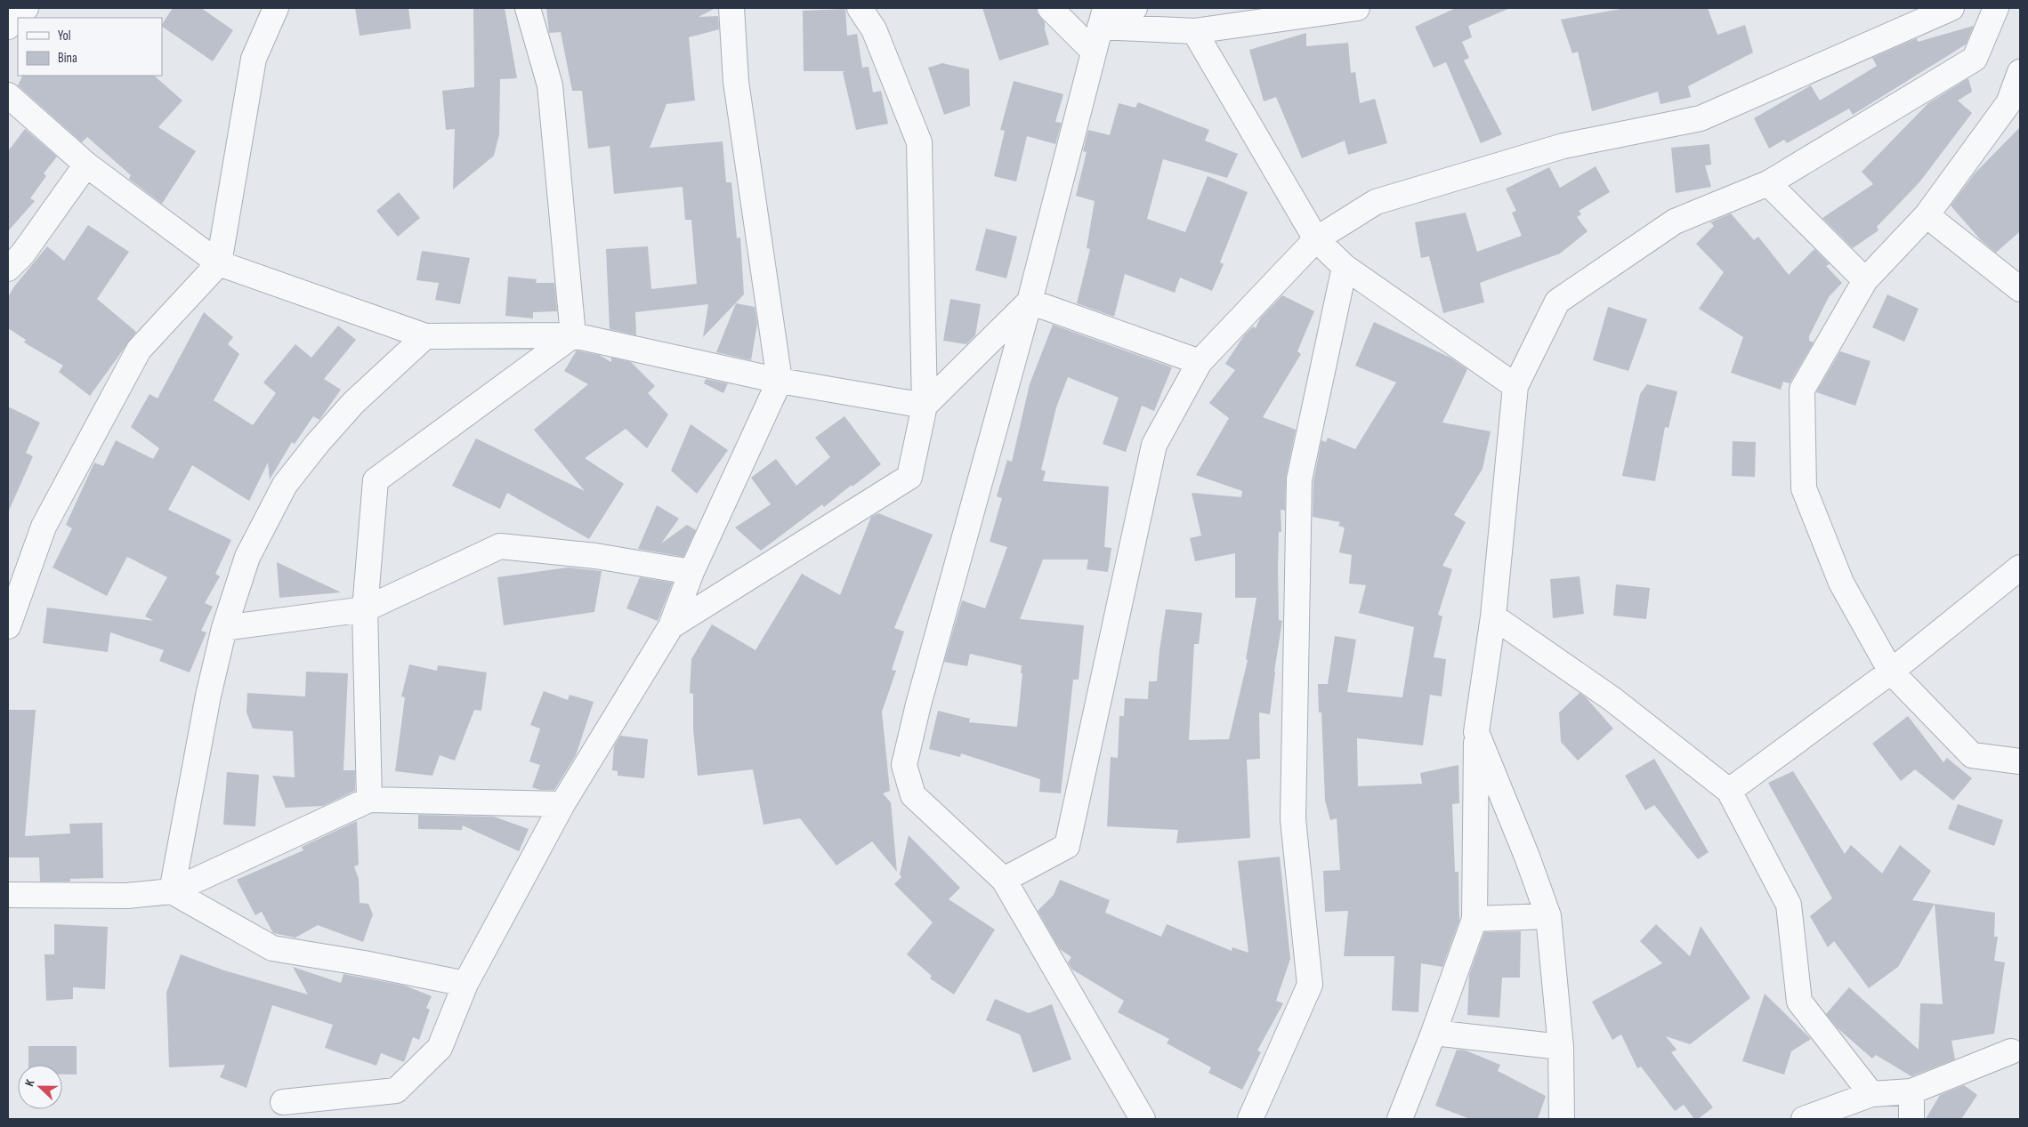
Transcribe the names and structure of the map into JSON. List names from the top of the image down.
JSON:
{
  "legend": ["Yol", "Bina"],
  "north": "left"
}
